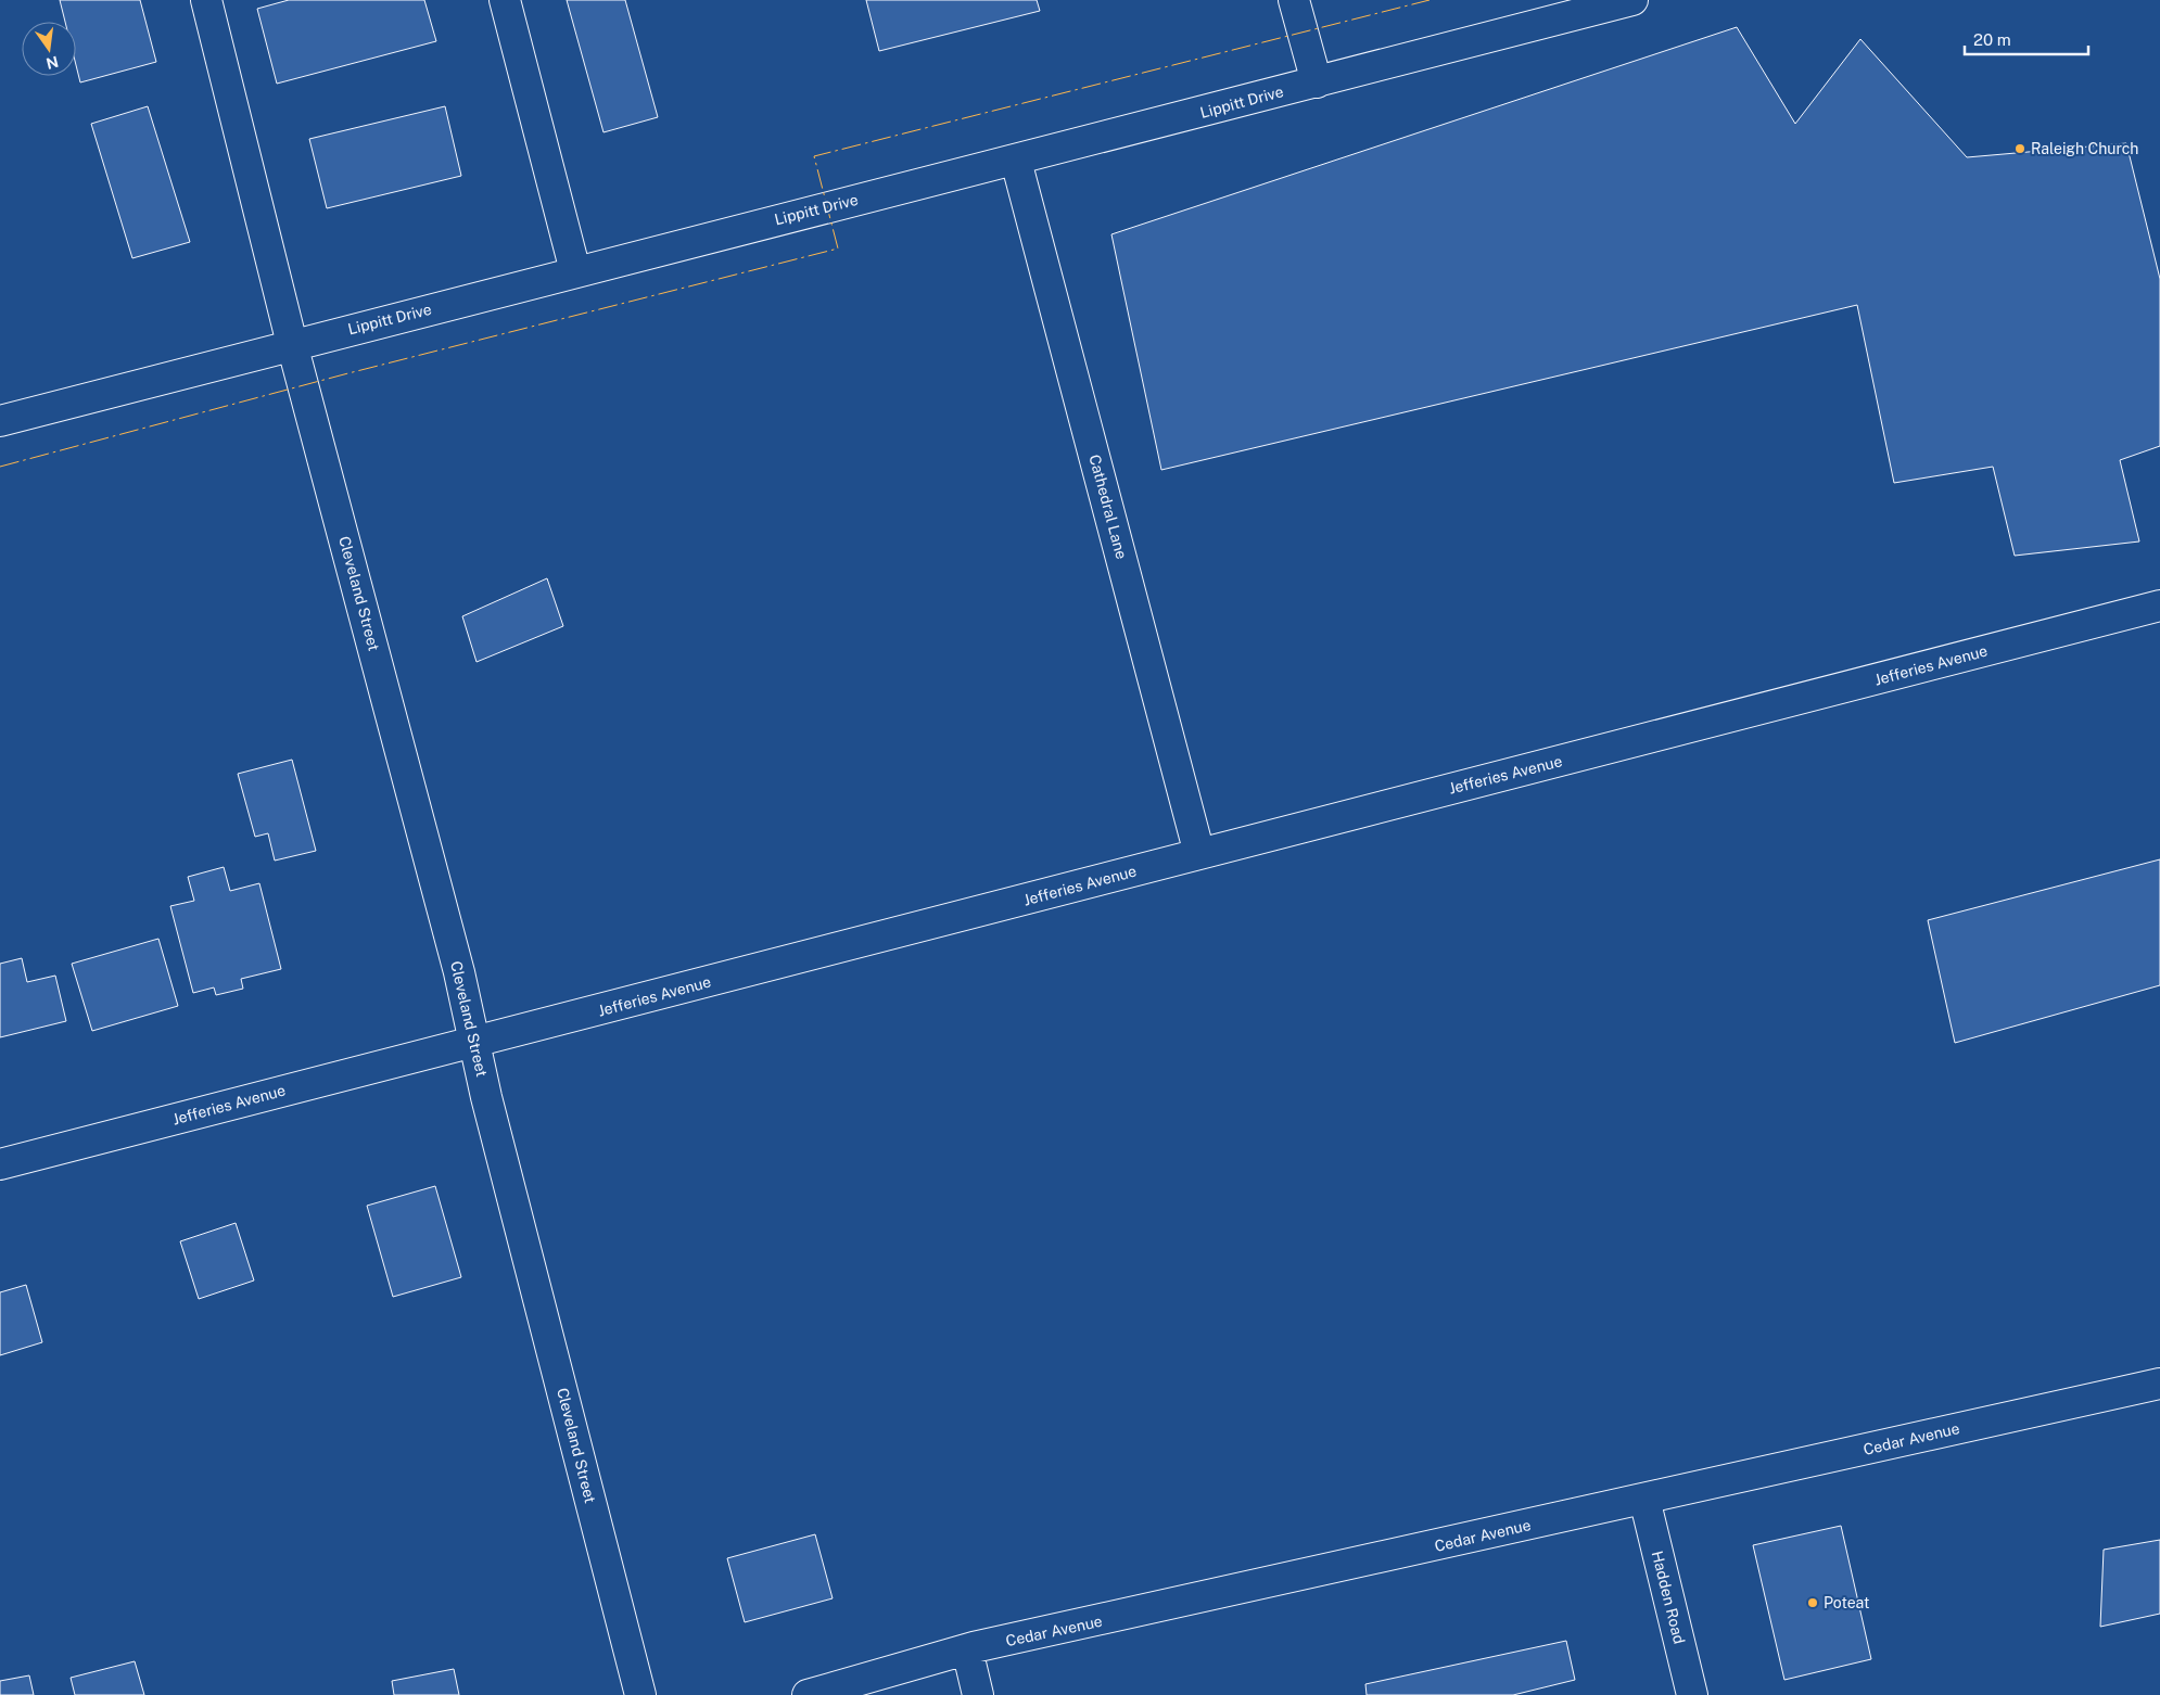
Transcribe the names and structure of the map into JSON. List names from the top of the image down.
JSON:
{
  "streets": {
    "street": [
      "Lippitt Drive",
      "Cathedral Lane",
      "Cleveland Street",
      "Jefferies Avenue",
      "Cedar Avenue",
      "Hadden Road"
    ]
  },
  "crossings": [
    ["Lippitt Drive", "Cathedral Lane"],
    ["Lippitt Drive", "Cleveland Street"],
    ["Cathedral Lane", "Jefferies Avenue"],
    ["Cleveland Street", "Jefferies Avenue"],
    ["Cedar Avenue", "Hadden Road"]
  ],
  "places": ["Raleigh Church", "Poteat"],
  "scale_bar": "20 m",
  "north": "bottom"
}
